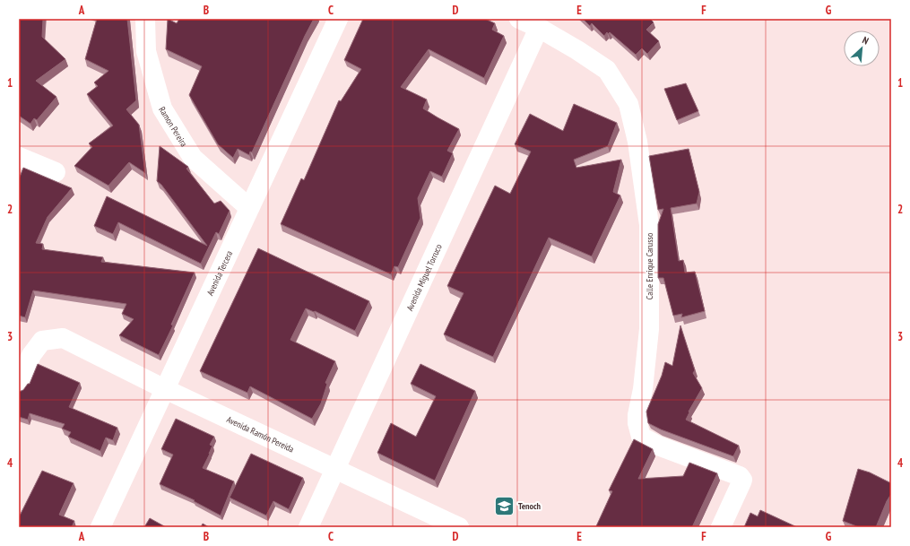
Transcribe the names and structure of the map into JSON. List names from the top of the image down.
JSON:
{
  "streets": {
    "street": [
      "Ramon Pereira",
      "Calle Enrique Carusso",
      "Avenida Tercera",
      "Avenida Miguel Torruco",
      "Avenida Ramón Pereida"
    ]
  },
  "crossings": [
    ["Ramon Pereira", "Avenida Tercera"],
    ["Calle Enrique Carusso", "Avenida Miguel Torruco"],
    ["Avenida Tercera", "Avenida Ramón Pereida"],
    ["Avenida Miguel Torruco", "Avenida Ramón Pereida"]
  ],
  "places": {
    "school or university": ["Tenoch"]
  },
  "north": "top right",
  "grid": {
    "columns": [
      "A",
      "B",
      "C",
      "D",
      "E",
      "F",
      "G"
    ],
    "rows": [
      "1",
      "2",
      "3",
      "4"
    ]
  }
}
